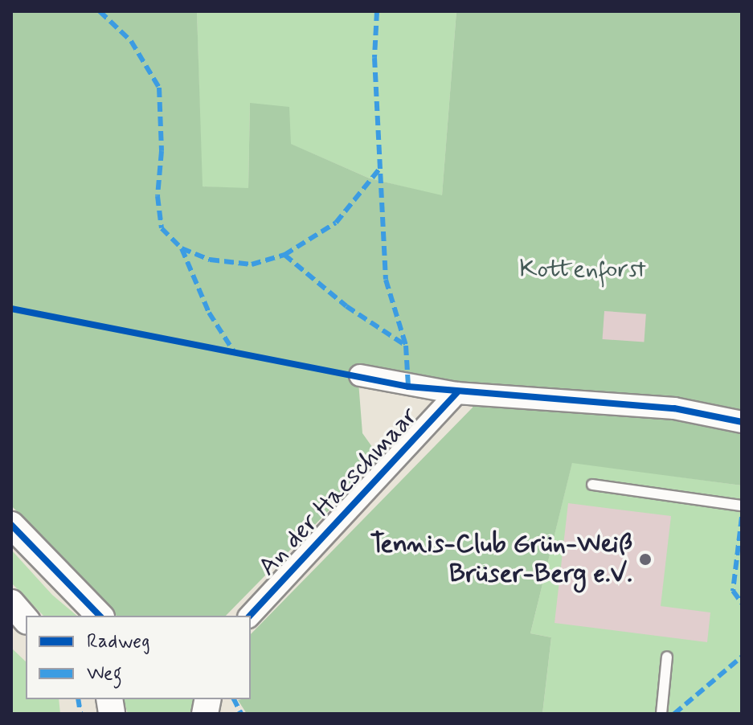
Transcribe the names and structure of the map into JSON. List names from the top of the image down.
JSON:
{
  "streets": {
    "street": ["An der Haeschmaar"]
  },
  "parks": ["Kottenforst"],
  "places": ["Tennis-Club Grün-Weiß Brüser-Berg e.V."],
  "legend": ["Radweg", "Weg"]
}
